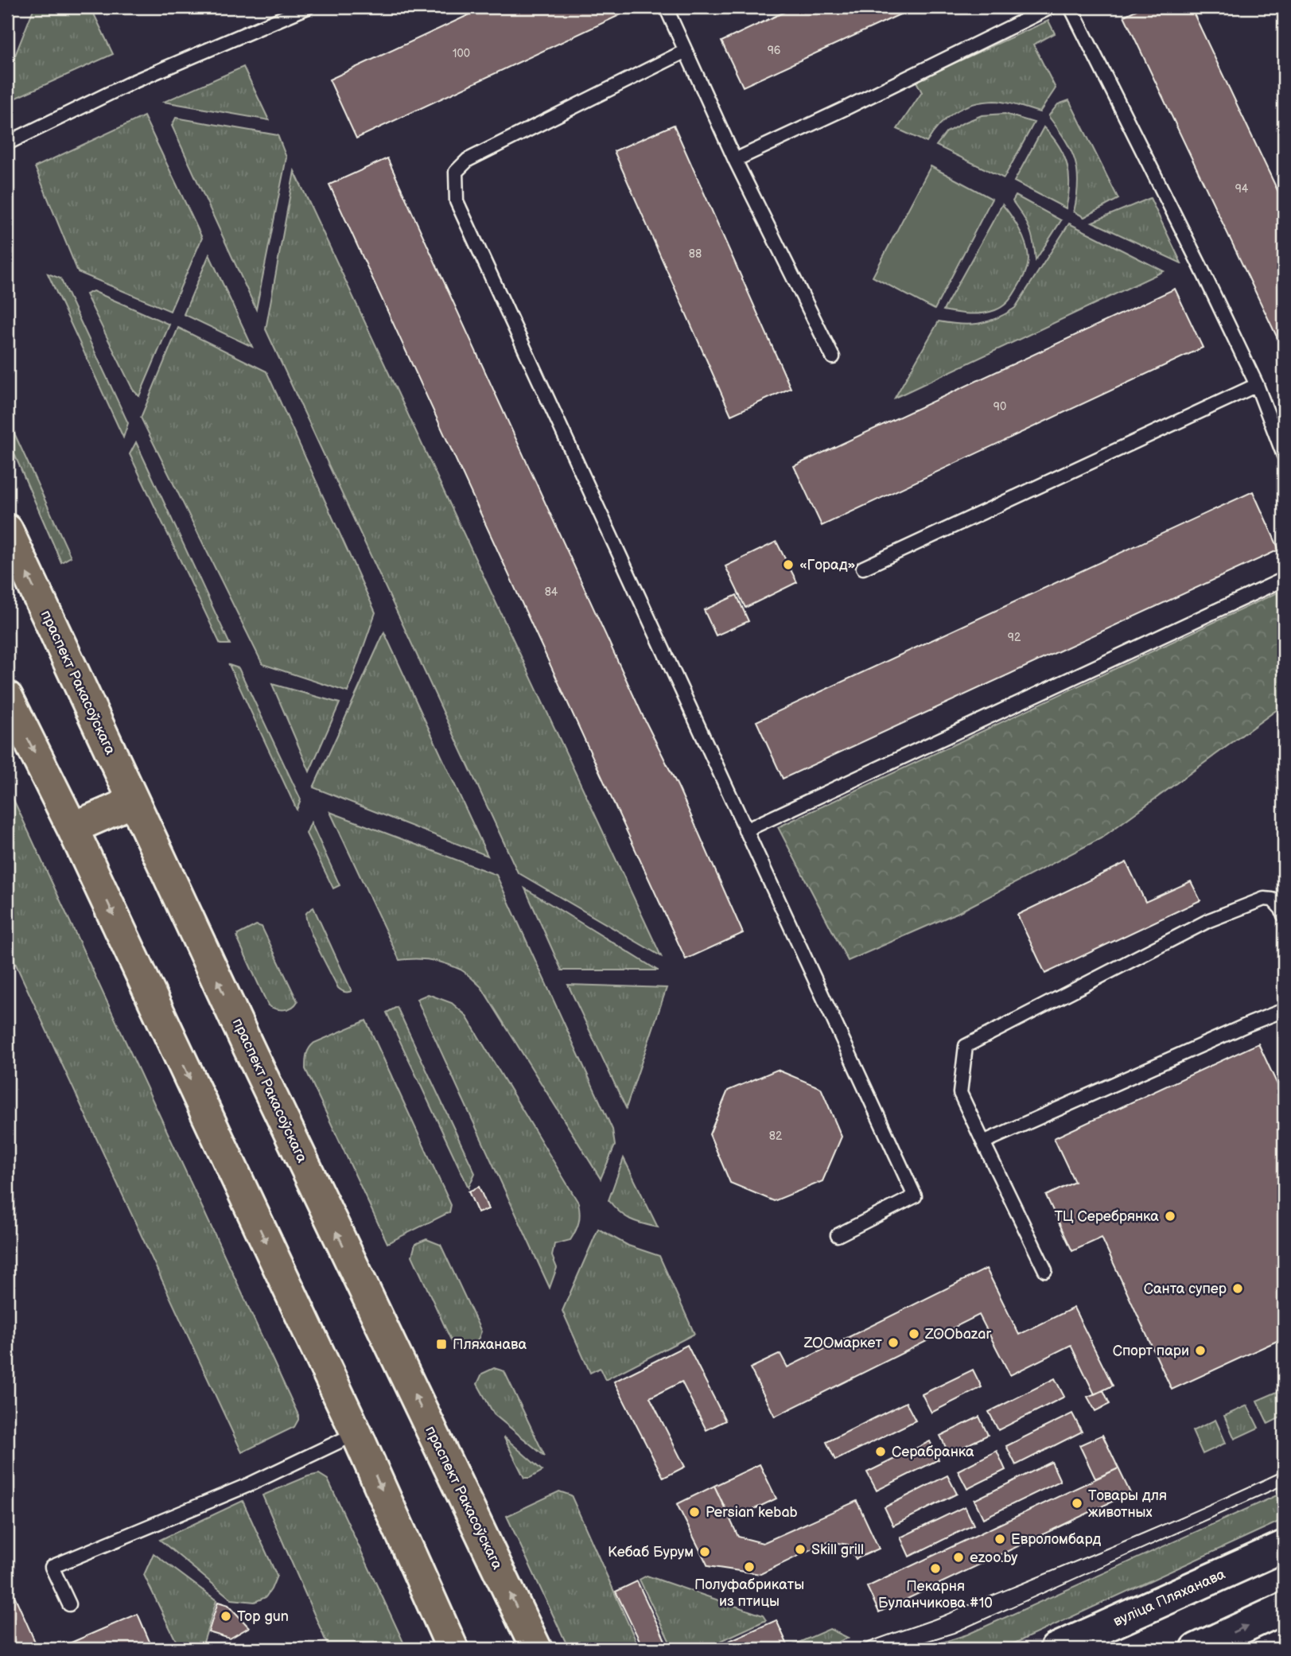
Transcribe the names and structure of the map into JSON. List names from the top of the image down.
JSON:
{
  "streets": {
    "main road": ["праспект Ракасоўскага", "вуліца Пляханава"]
  },
  "places": {
    "other": [
      "«Горад»",
      "ТЦ Серебрянка",
      "Санта супер",
      "ZOObazar",
      "ZOOмаркет",
      "Спорт пари",
      "Серабранка",
      "Товары для животных",
      "Persian kebab",
      "Евроломбард",
      "Skill grill",
      "Кебаб Бурум",
      "ezoo.by",
      "Полуфабрикаты из птицы",
      "Пекарня Буланчикова #10",
      "Top gun"
    ],
    "transit": ["Пляханава"]
  },
  "house_numbers": [
    "96",
    "100",
    "94",
    "88",
    "90",
    "84",
    "92",
    "82"
  ]
}
